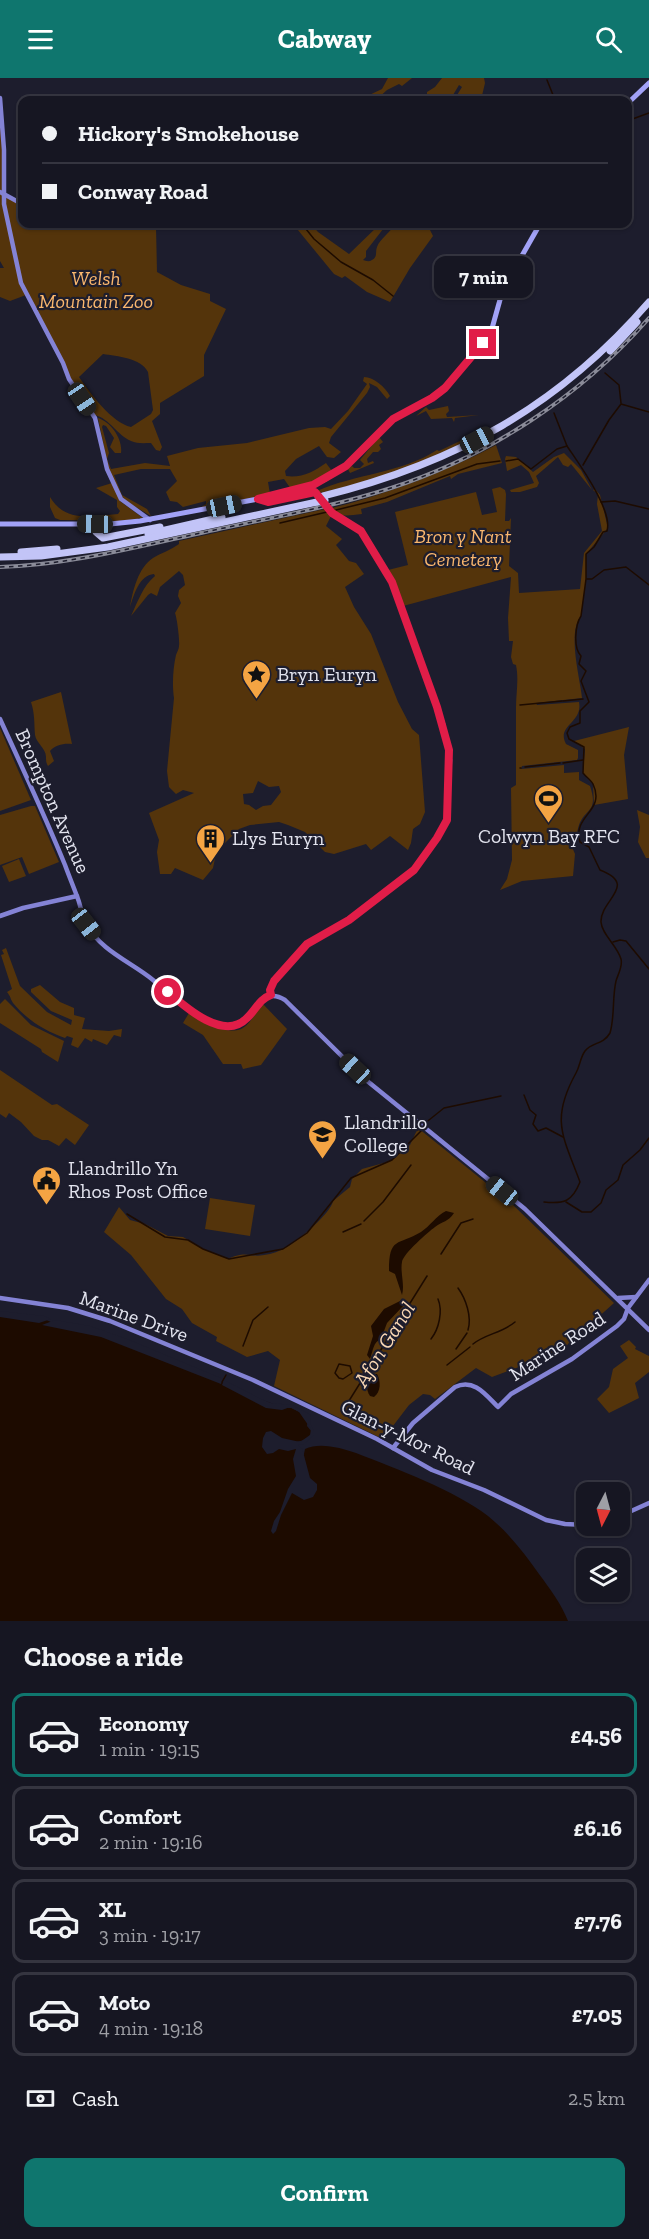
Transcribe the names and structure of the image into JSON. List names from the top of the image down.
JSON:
{
  "streets": {
    "street": [
      "Brompton Avenue",
      "Marine Drive",
      "Marine Road",
      "Glan-y-Mor Road"
    ]
  },
  "crossings": [
    ["Marine Drive", "Glan-y-Mor Road"],
    ["Marine Road", "Glan-y-Mor Road"]
  ],
  "water": ["Afon Ganol"],
  "parks": ["Welsh Mountain Zoo", "Bron y Nant Cemetery"],
  "places": {
    "place": ["Bryn Euryn"],
    "sports": ["Colwyn Bay RFC"],
    "building": ["Llys Euryn"],
    "school or university": ["Llandrillo College"],
    "public building": ["Llandrillo Yn Rhos Post Office"]
  },
  "north": "bottom",
  "page": {
    "header": "Cabway",
    "banner": ["Hickory's Smokehouse", "Conway Road"],
    "bubble": "7 min",
    "heading": "Choose a ride",
    "list": [
      {
        "name": "Economy",
        "note": "1 min · 19:15",
        "value": "£4.56"
      },
      {
        "name": "Comfort",
        "note": "2 min · 19:16",
        "value": "£6.16"
      },
      {
        "name": "XL",
        "note": "3 min · 19:17",
        "value": "£7.76"
      },
      {
        "name": "Moto",
        "note": "4 min · 19:18",
        "value": "£7.05"
      }
    ],
    "pay": ["Cash", "2.5 km"],
    "buttons": "Confirm"
  }
}
